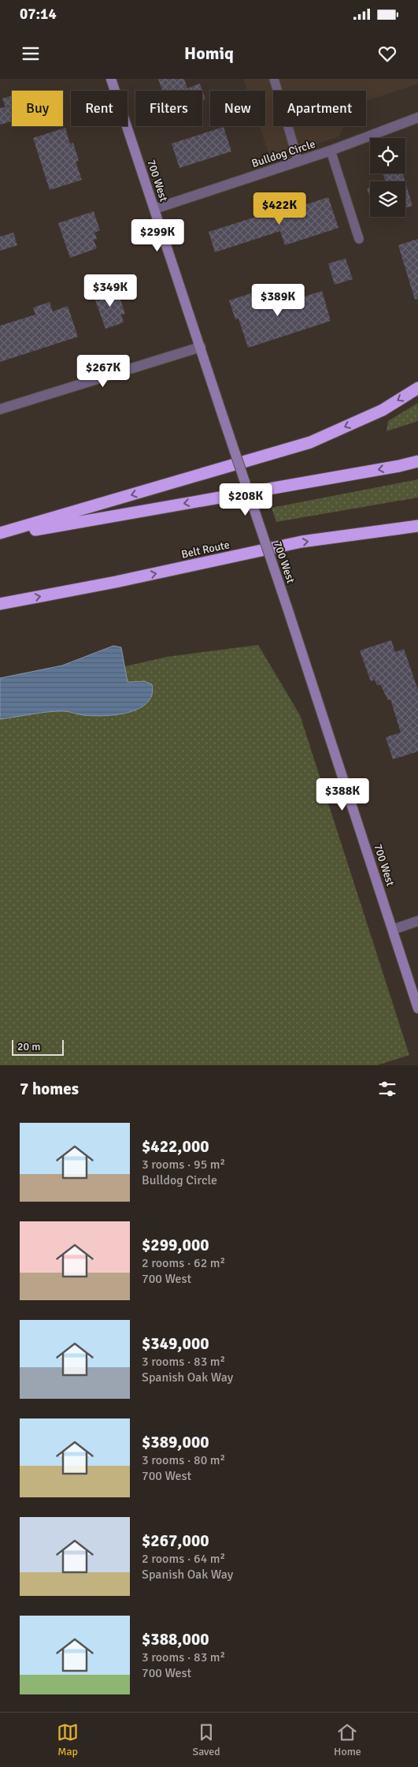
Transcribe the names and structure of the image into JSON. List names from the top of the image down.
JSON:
{
  "streets": {
    "highway": ["Belt Route"],
    "main road": ["700 West"],
    "street": ["Bulldog Circle"]
  },
  "crossings": [
    ["Bulldog Circle", "700 West"]
  ],
  "scale_bar": "20 m",
  "page": {
    "status": "07:14",
    "header": "Homiq",
    "chip": [
      "Buy",
      "Rent",
      "Filters",
      "New",
      "Apartment"
    ],
    "price": [
      "$422K",
      "$299K",
      "$349K",
      "$389K",
      "$267K",
      "$208K",
      "$388K"
    ],
    "scale": "20 m",
    "heading": "7 homes",
    "list": [
      {
        "name": "$422,000",
        "note": "3 rooms · 95 m² · Bulldog Circle"
      },
      {
        "name": "$299,000",
        "note": "2 rooms · 62 m² · 700 West"
      },
      {
        "name": "$349,000",
        "note": "3 rooms · 83 m² · Spanish Oak Way"
      },
      {
        "name": "$389,000",
        "note": "3 rooms · 80 m² · 700 West"
      },
      {
        "name": "$267,000",
        "note": "2 rooms · 64 m² · Spanish Oak Way"
      },
      {
        "name": "$388,000",
        "note": "3 rooms · 83 m² · 700 West"
      }
    ],
    "tabs": ["Map", "Saved", "Home"]
  }
}
